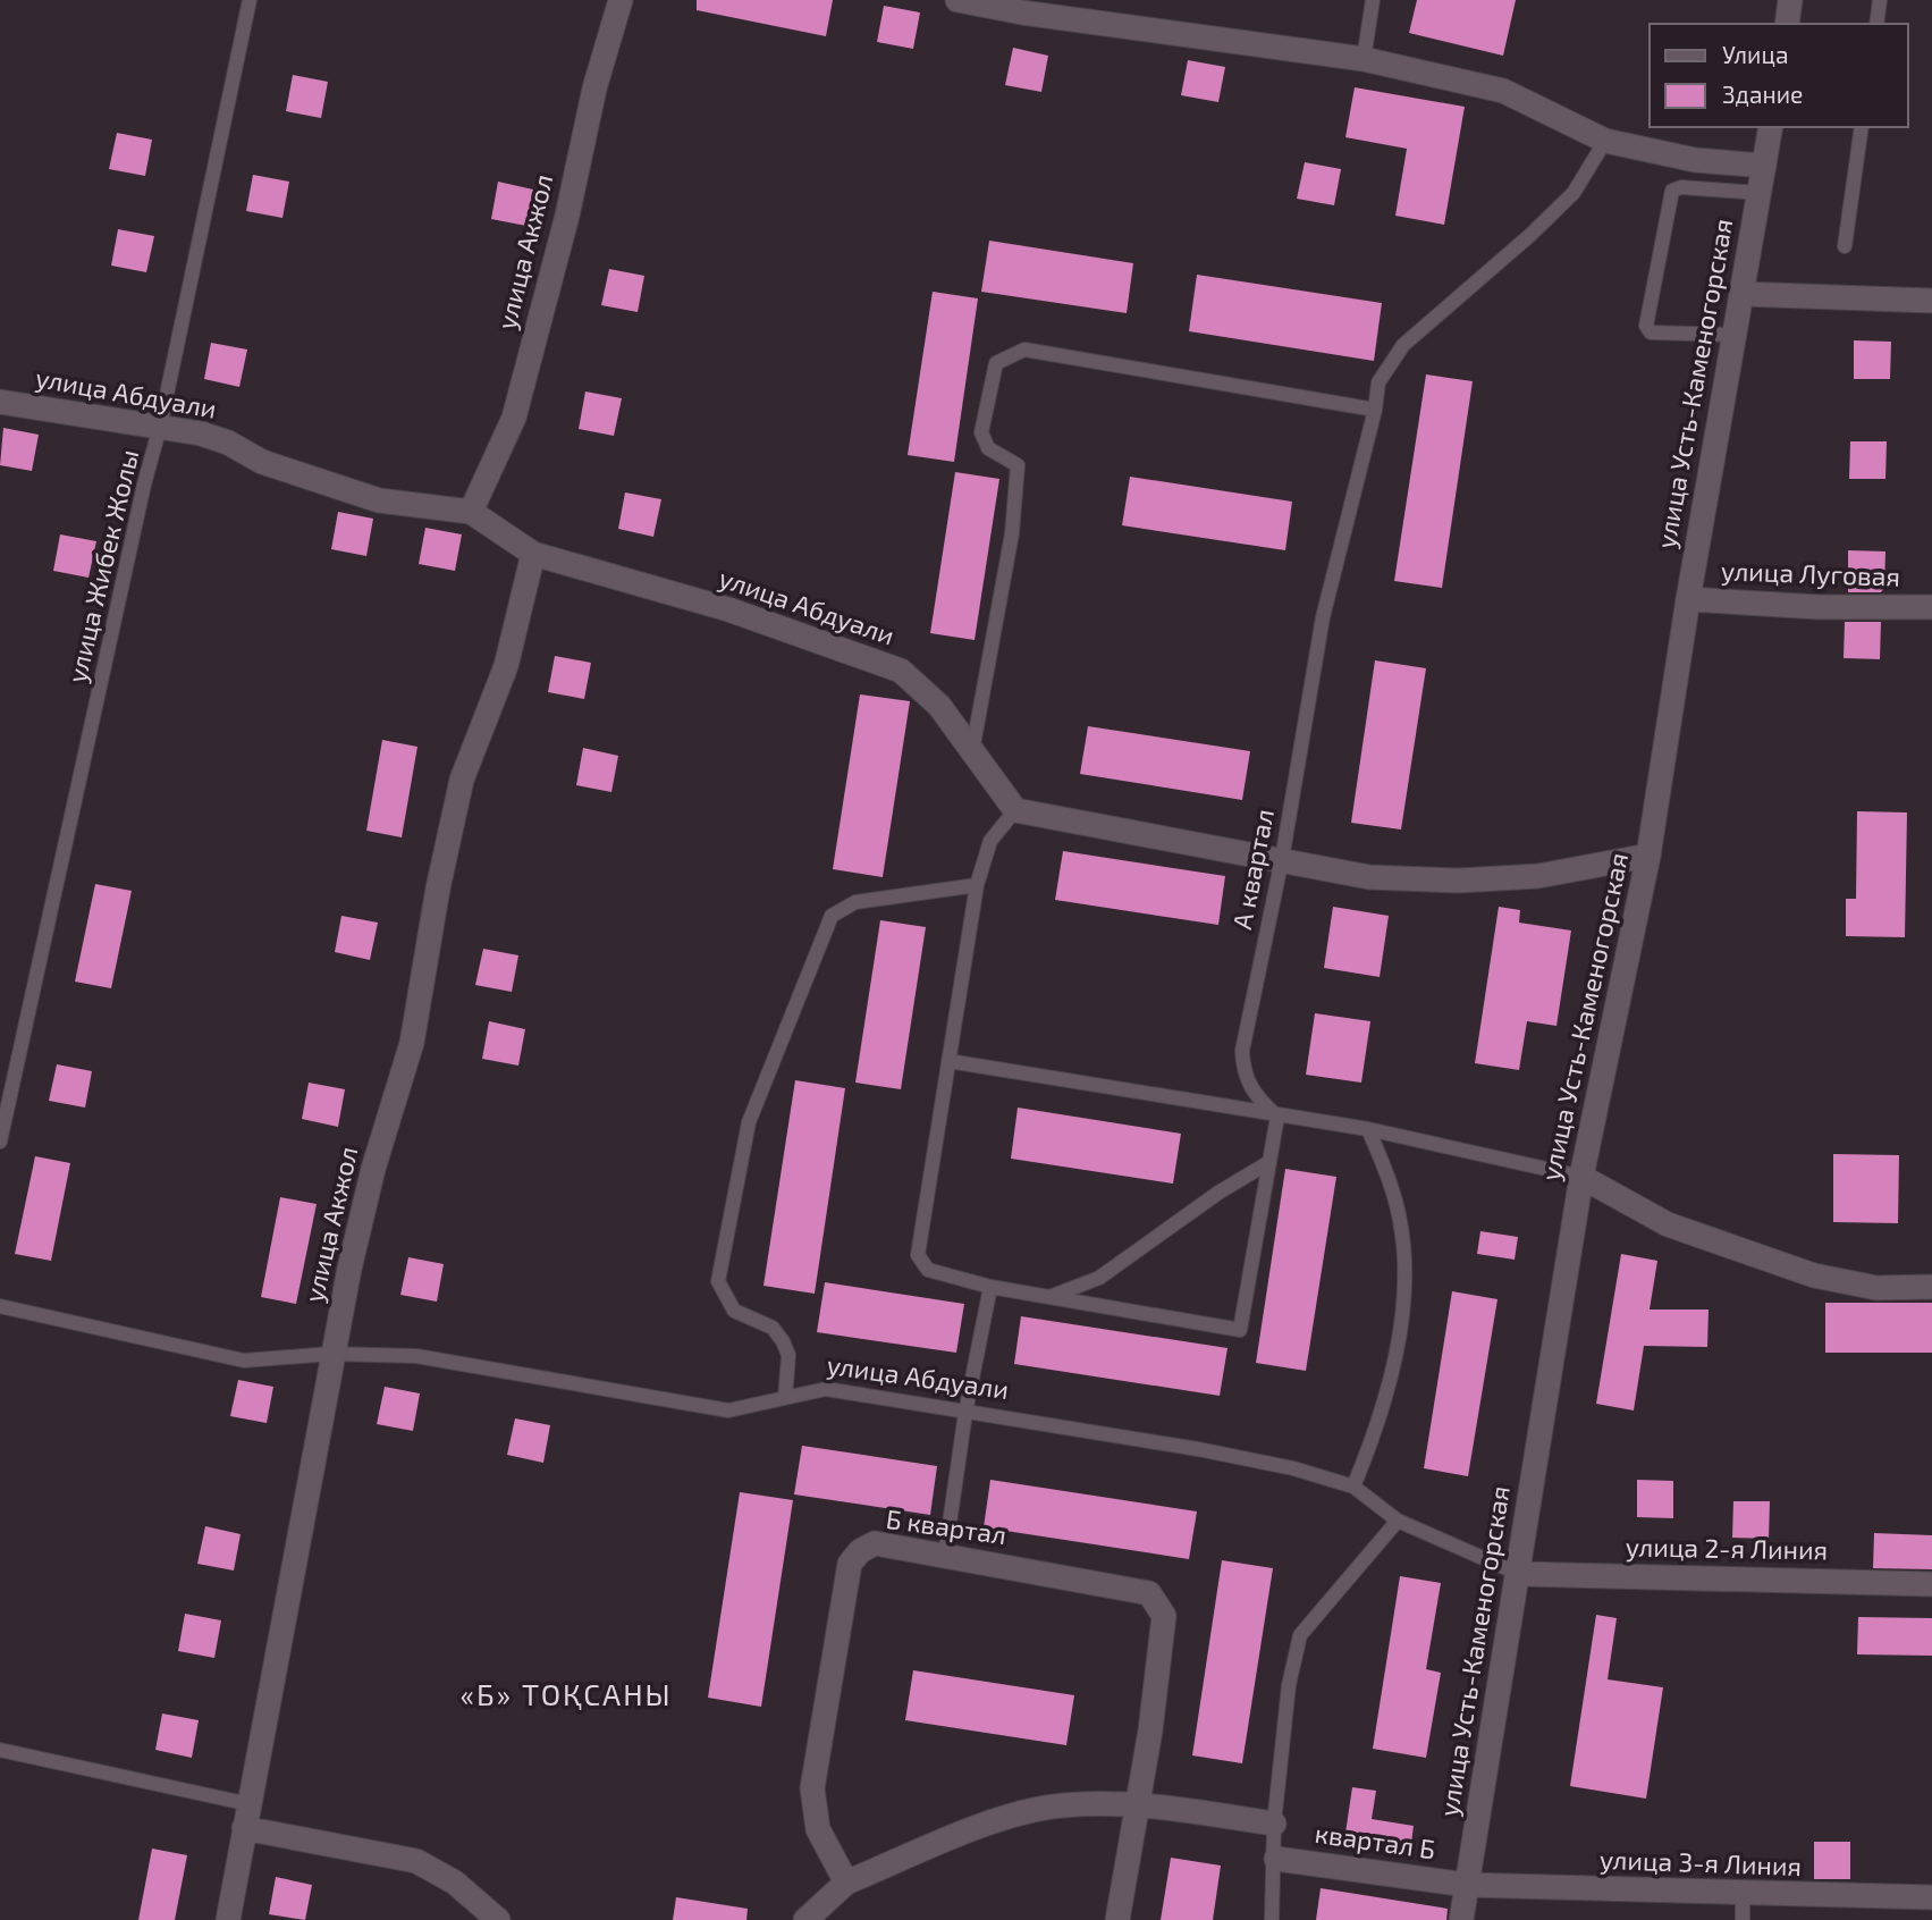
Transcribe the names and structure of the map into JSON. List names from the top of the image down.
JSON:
{
  "streets": {
    "street": [
      "улица Акжол",
      "улица Усть-Каменогорская",
      "улица Абдуали",
      "улица Луговая",
      "Б квартал",
      "улица 2-я Линия",
      "квартал Б",
      "улица 3-я Линия"
    ],
    "lane": ["улица Жибек Жолы", "А квартал"]
  },
  "crossings": [
    ["улица Акжол", "улица Абдуали"],
    ["улица Усть-Каменогорская", "улица Луговая"],
    ["улица Усть-Каменогорская", "улица 2-я Линия"],
    ["улица Усть-Каменогорская", "квартал Б"],
    ["улица Усть-Каменогорская", "улица 3-я Линия"],
    ["улица Абдуали", "улица Жибек Жолы"],
    ["квартал Б", "улица 3-я Линия"]
  ],
  "districts": ["«Б» ТОҚСАНЫ"],
  "legend": ["Улица", "Здание"]
}
